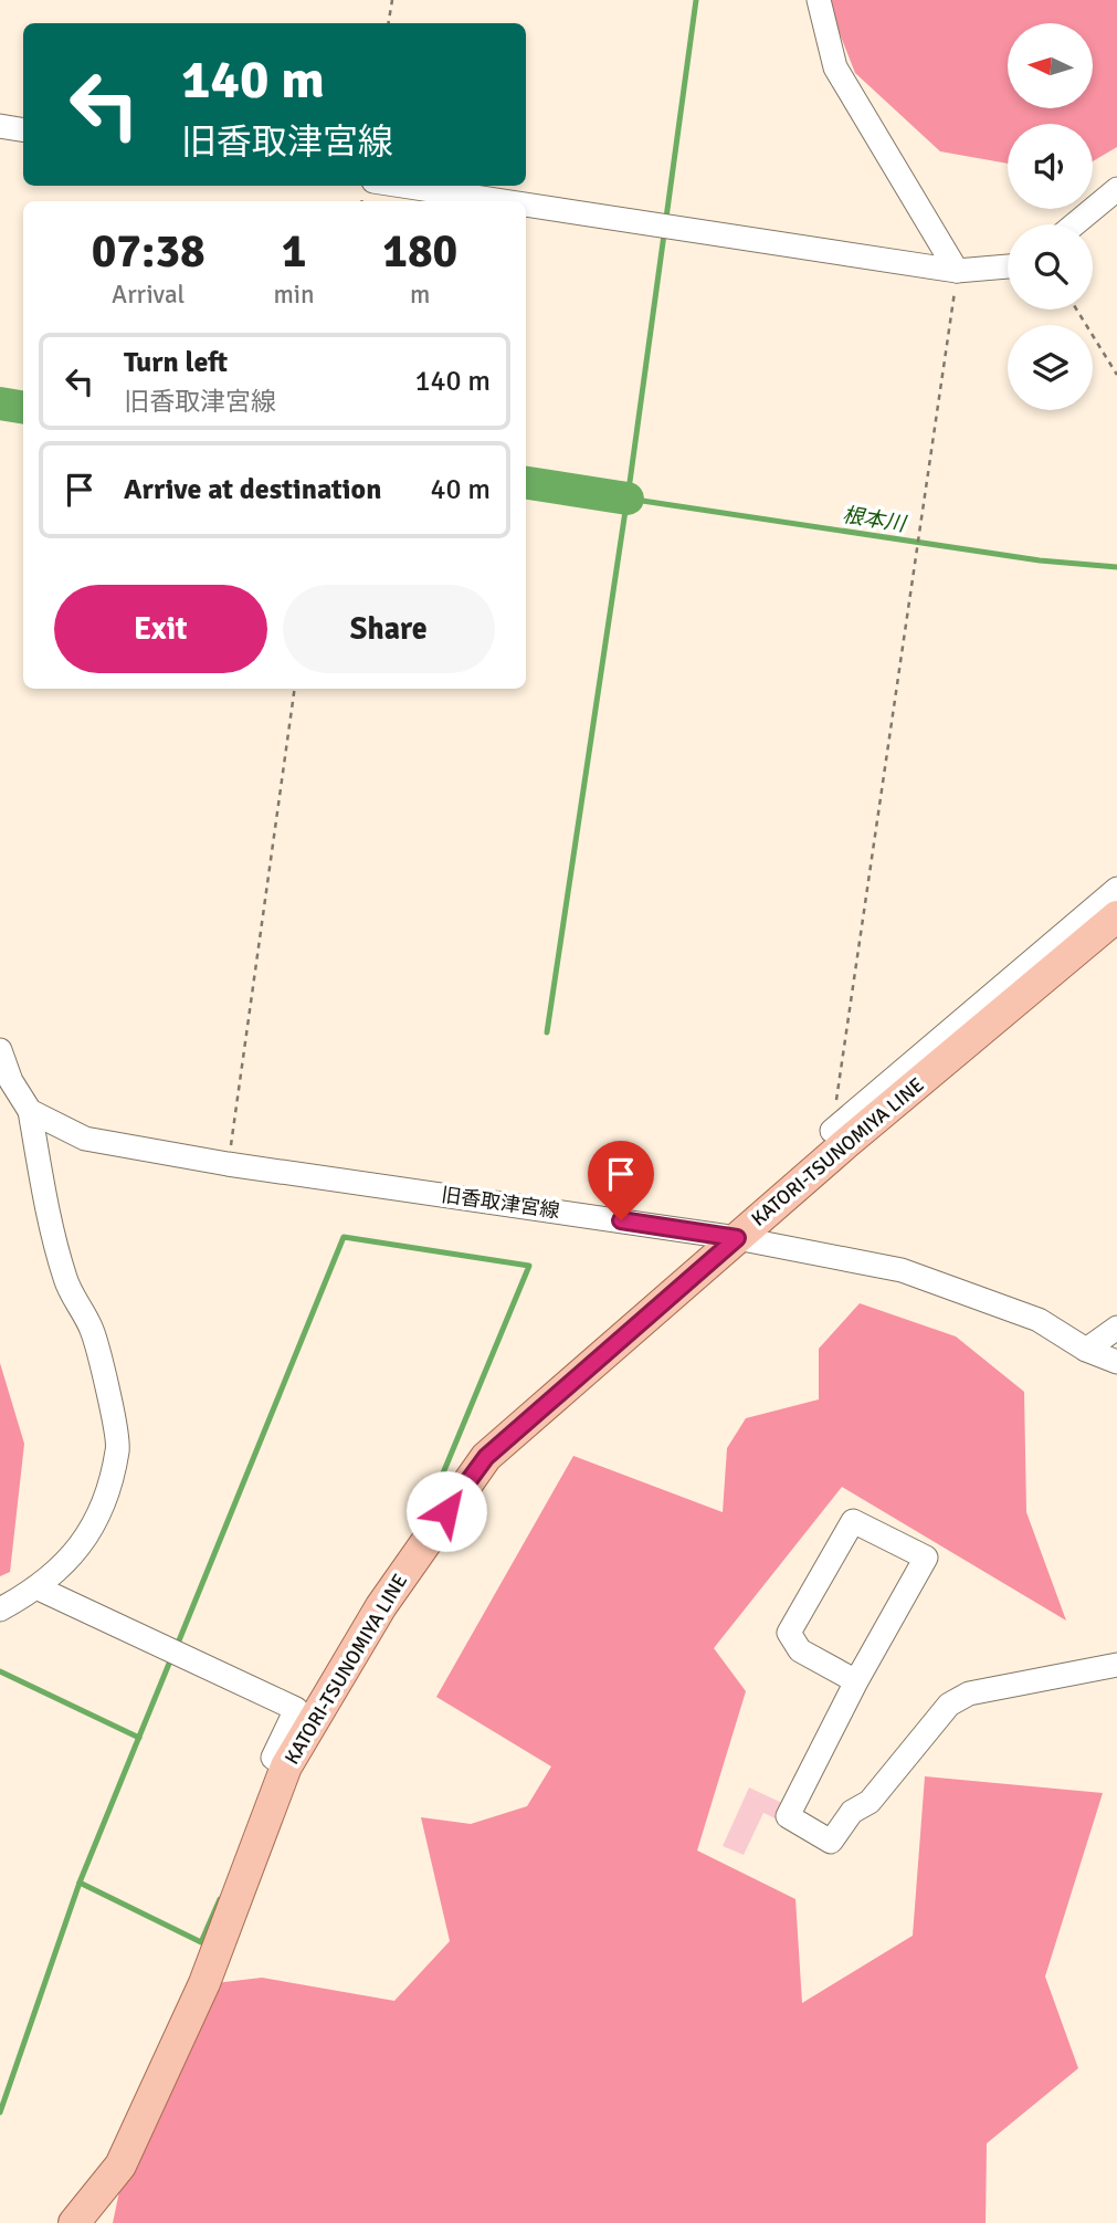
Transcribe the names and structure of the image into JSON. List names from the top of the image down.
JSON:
{
  "streets": {
    "main road": ["KATORI-TSUNOMIYA LINE"],
    "street": ["旧香取津宮線"]
  },
  "crossings": [
    ["KATORI-TSUNOMIYA LINE", "旧香取津宮線"]
  ],
  "water": ["根本川"],
  "north": "left",
  "page": {
    "turn": ["140 m", "旧香取津宮線"],
    "eta": [
      "07:38",
      "Arrival",
      "1",
      "min",
      "180",
      "m"
    ],
    "list": [
      {
        "name": "Turn left",
        "note": "旧香取津宮線",
        "value": "140 m"
      },
      {
        "name": "Arrive at destination",
        "value": "40 m"
      }
    ],
    "buttons": ["Exit", "Share"]
  }
}
